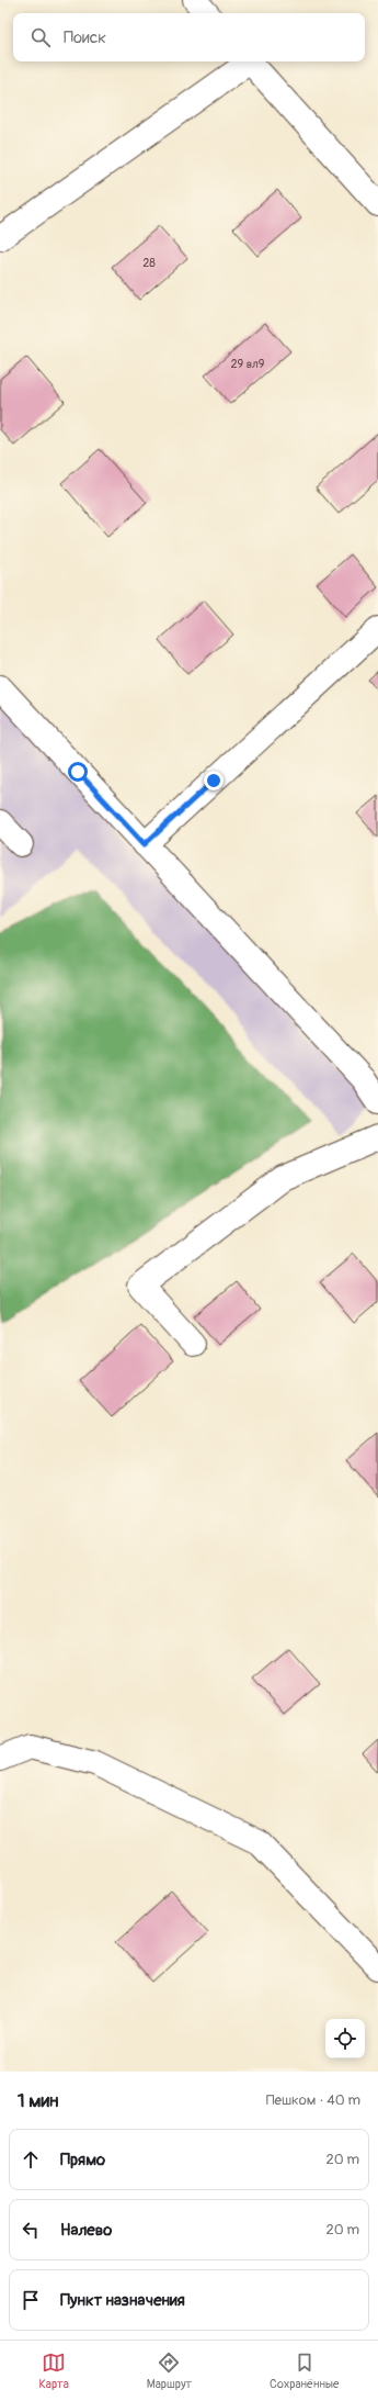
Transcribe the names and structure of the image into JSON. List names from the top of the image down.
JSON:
{
  "house_numbers": ["28", "29 вл9"],
  "page": {
    "search": "Поиск",
    "heading": ["1 мин", "Пешком · 40 m"],
    "list": [
      ["Прямо", "20 m"],
      ["Налево", "20 m"],
      "Пункт назначения"
    ],
    "nav": ["Карта", "Маршрут", "Сохранённые"]
  }
}
